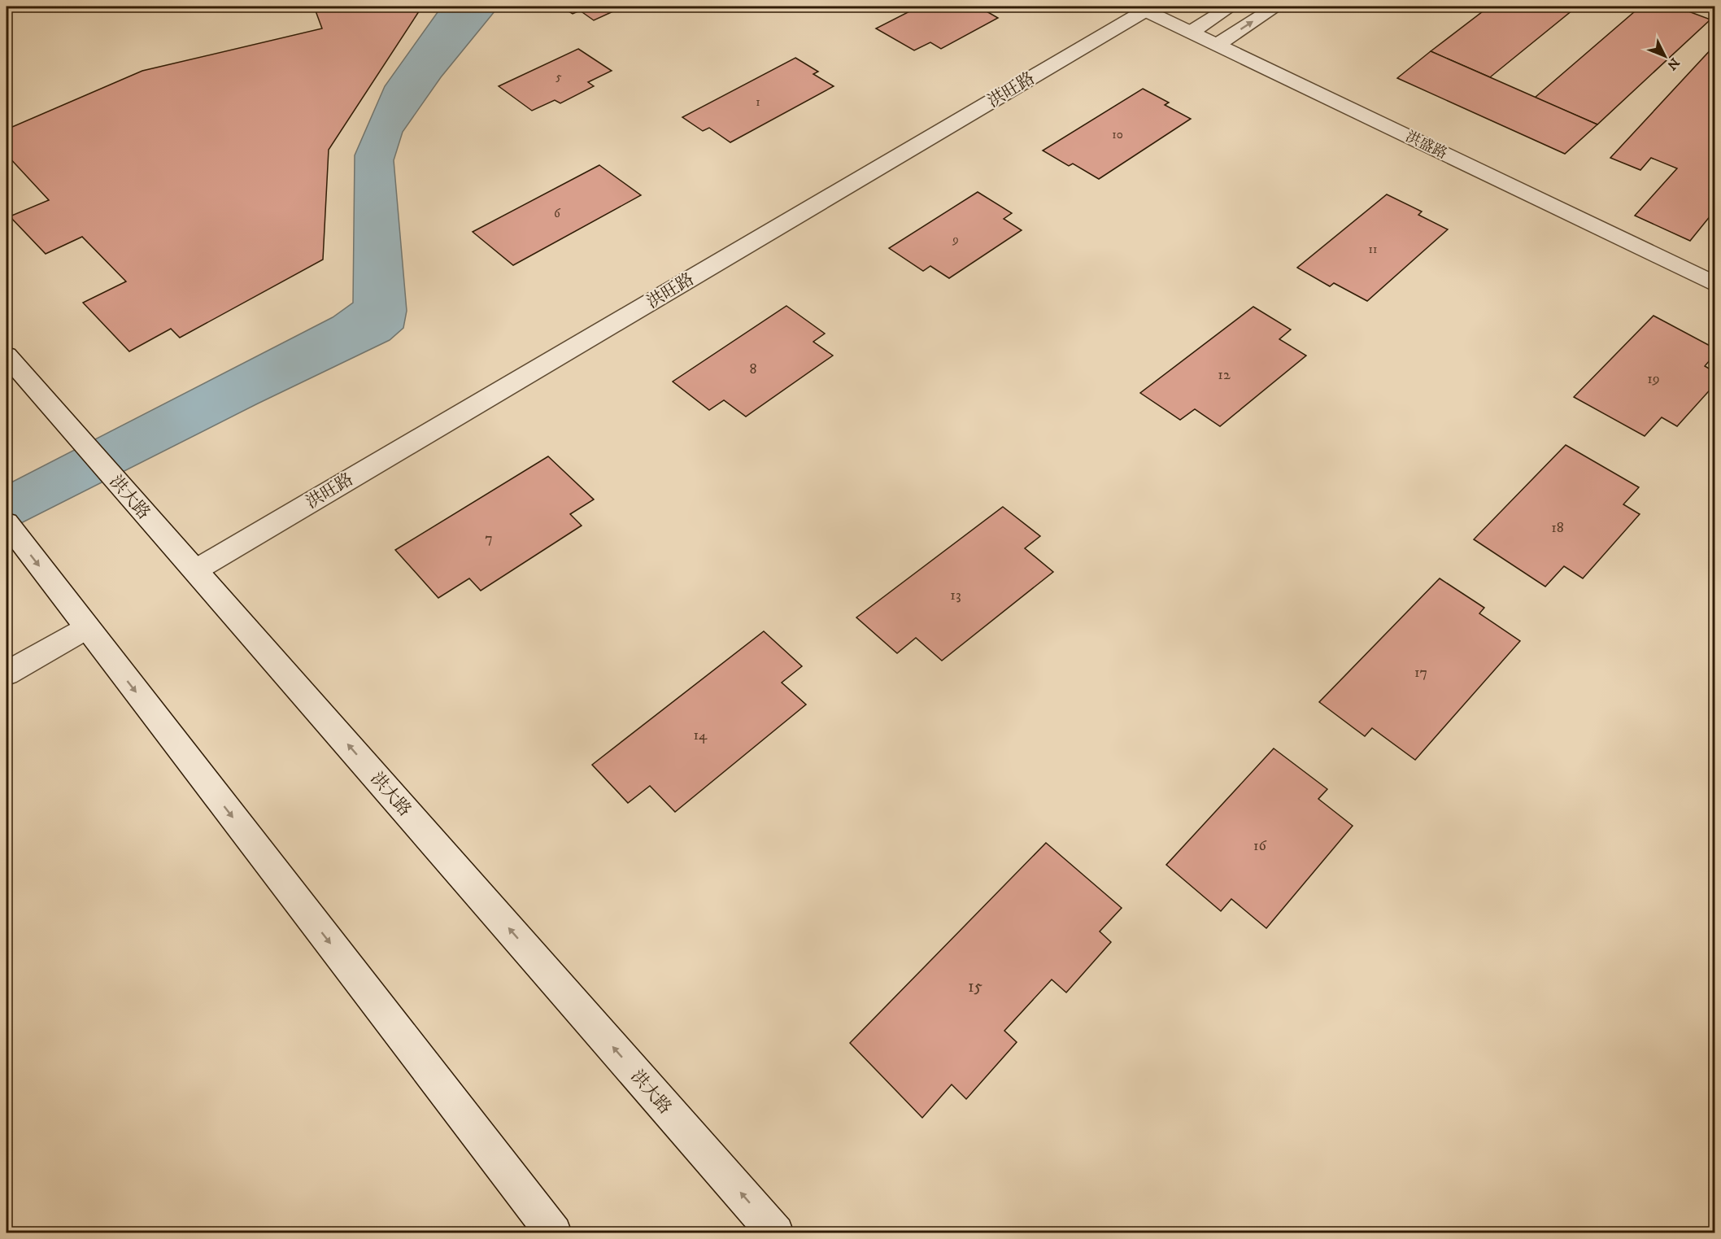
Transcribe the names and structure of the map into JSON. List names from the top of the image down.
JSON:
{
  "streets": {
    "street": ["洪旺路", "洪盛路", "洪大路"]
  },
  "crossings": [
    ["洪旺路", "洪盛路"],
    ["洪旺路", "洪大路"]
  ],
  "house_numbers": [
    "5",
    "1",
    "10",
    "6",
    "9",
    "11",
    "8",
    "12",
    "19",
    "18",
    "7",
    "13",
    "17",
    "14",
    "16",
    "15"
  ],
  "north": "bottom right"
}
